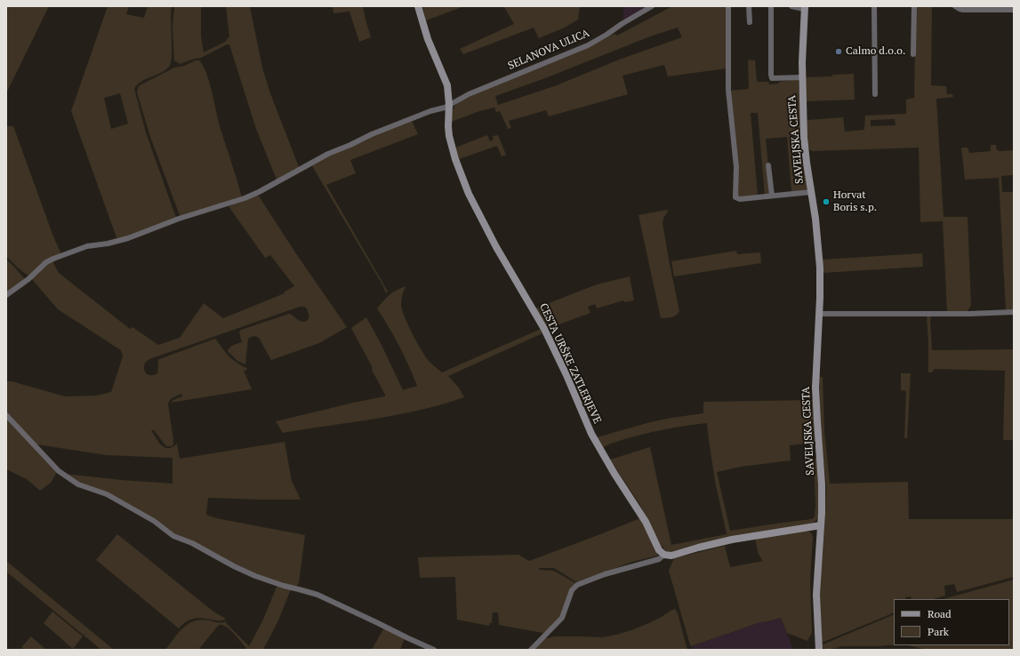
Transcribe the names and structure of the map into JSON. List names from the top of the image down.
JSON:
{
  "streets": {
    "street": ["SELANOVA ULICA", "SAVELJSKA CESTA", "CESTA URŠKE ZATLERJEVE"]
  },
  "crossings": [
    ["SELANOVA ULICA", "CESTA URŠKE ZATLERJEVE"]
  ],
  "places": ["Calmo d.o.o.", "Horvat Boris s.p."],
  "legend": ["Road", "Park"]
}
